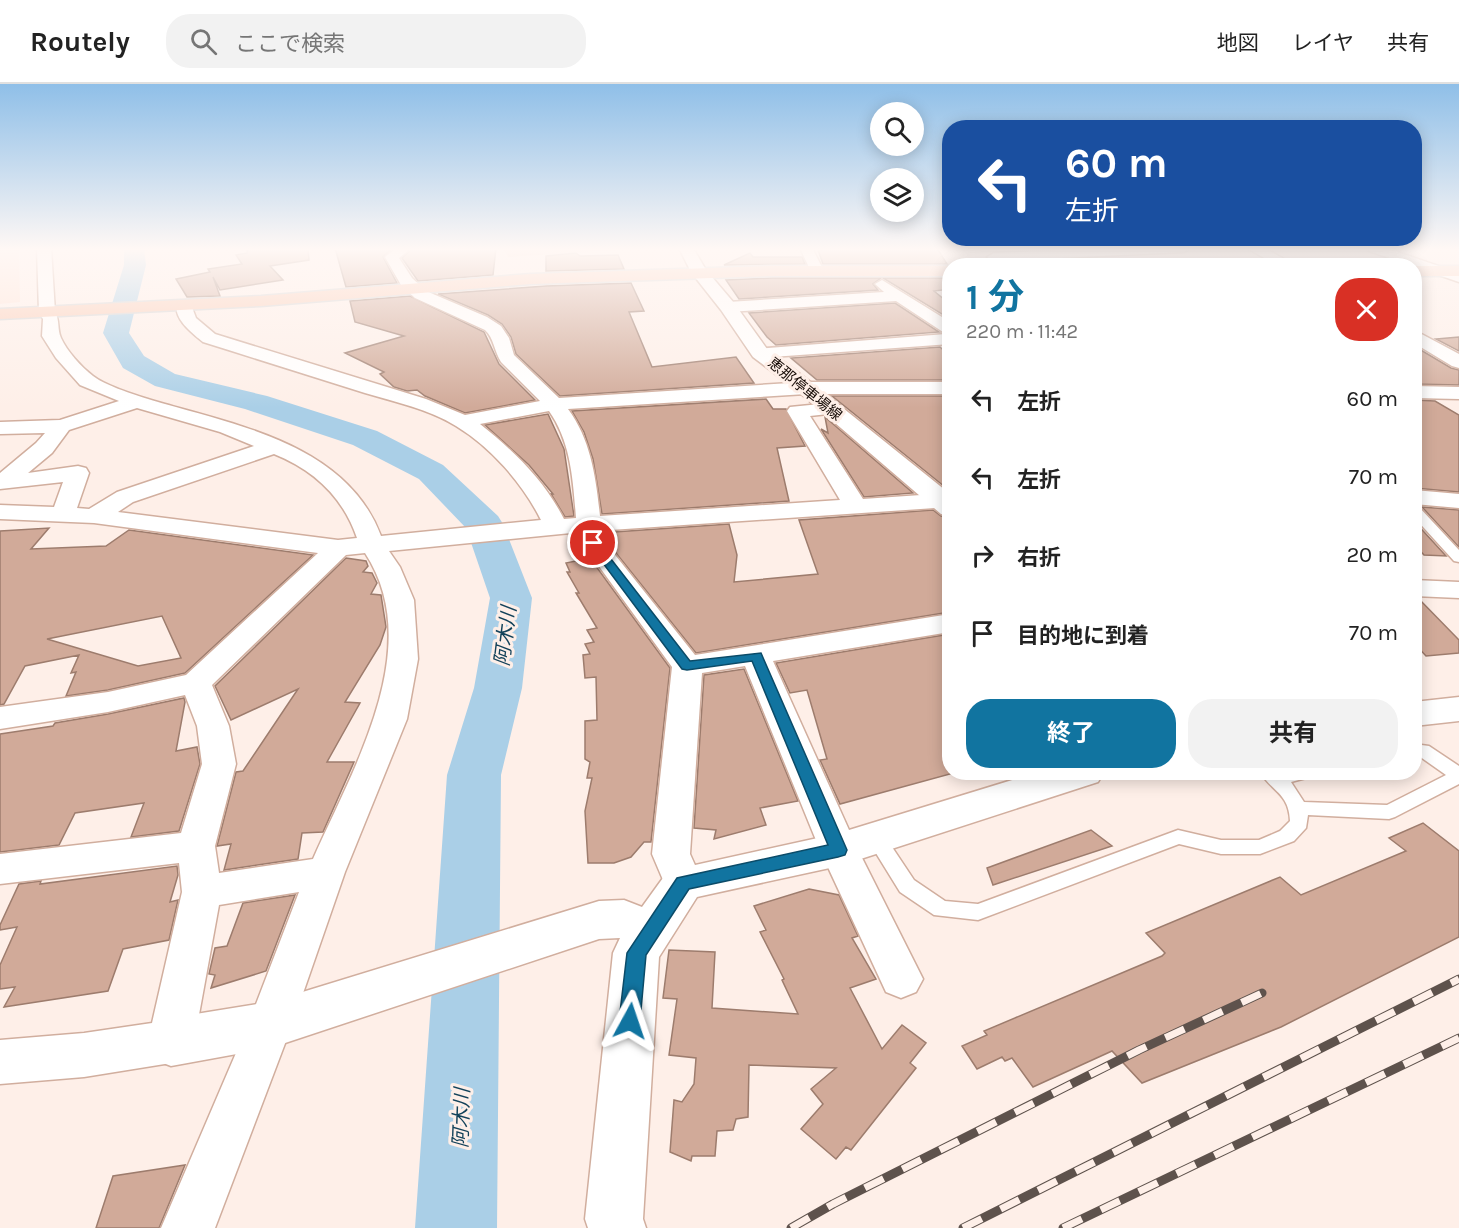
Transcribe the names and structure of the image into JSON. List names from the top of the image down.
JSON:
{
  "streets": {
    "main road": ["恵那停車場線"]
  },
  "water": ["阿木川"],
  "page": {
    "header": "Routely",
    "search": "ここで検索",
    "nav": ["地図", "レイヤ", "共有"],
    "turn": ["60 m", "左折"],
    "heading": ["1 分", "220 m · 11:42"],
    "list": [
      {
        "name": "左折",
        "value": "60 m"
      },
      {
        "name": "左折",
        "value": "70 m"
      },
      {
        "name": "右折",
        "value": "20 m"
      },
      {
        "name": "目的地に到着",
        "value": "70 m"
      }
    ],
    "buttons": ["終了", "共有"]
  }
}
